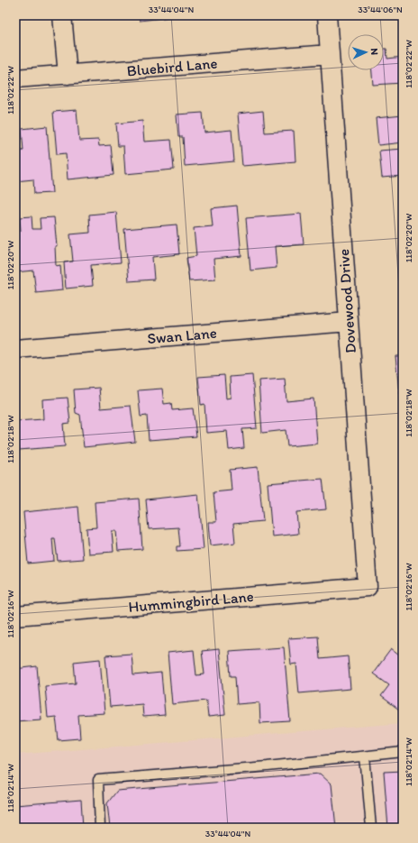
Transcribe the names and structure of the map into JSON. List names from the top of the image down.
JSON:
{
  "streets": {
    "street": [
      "Bluebird Lane",
      "Dovewood Drive",
      "Swan Lane",
      "Hummingbird Lane"
    ]
  },
  "crossings": [
    ["Bluebird Lane", "Dovewood Drive"],
    ["Dovewood Drive", "Swan Lane"],
    ["Dovewood Drive", "Hummingbird Lane"]
  ],
  "north": "right",
  "coordinates": [
    "33°44'04\"N",
    "33°44'06\"N",
    "118°02'22\"W",
    "118°02'20\"W",
    "118°02'18\"W",
    "118°02'16\"W",
    "118°02'14\"W"
  ]
}
